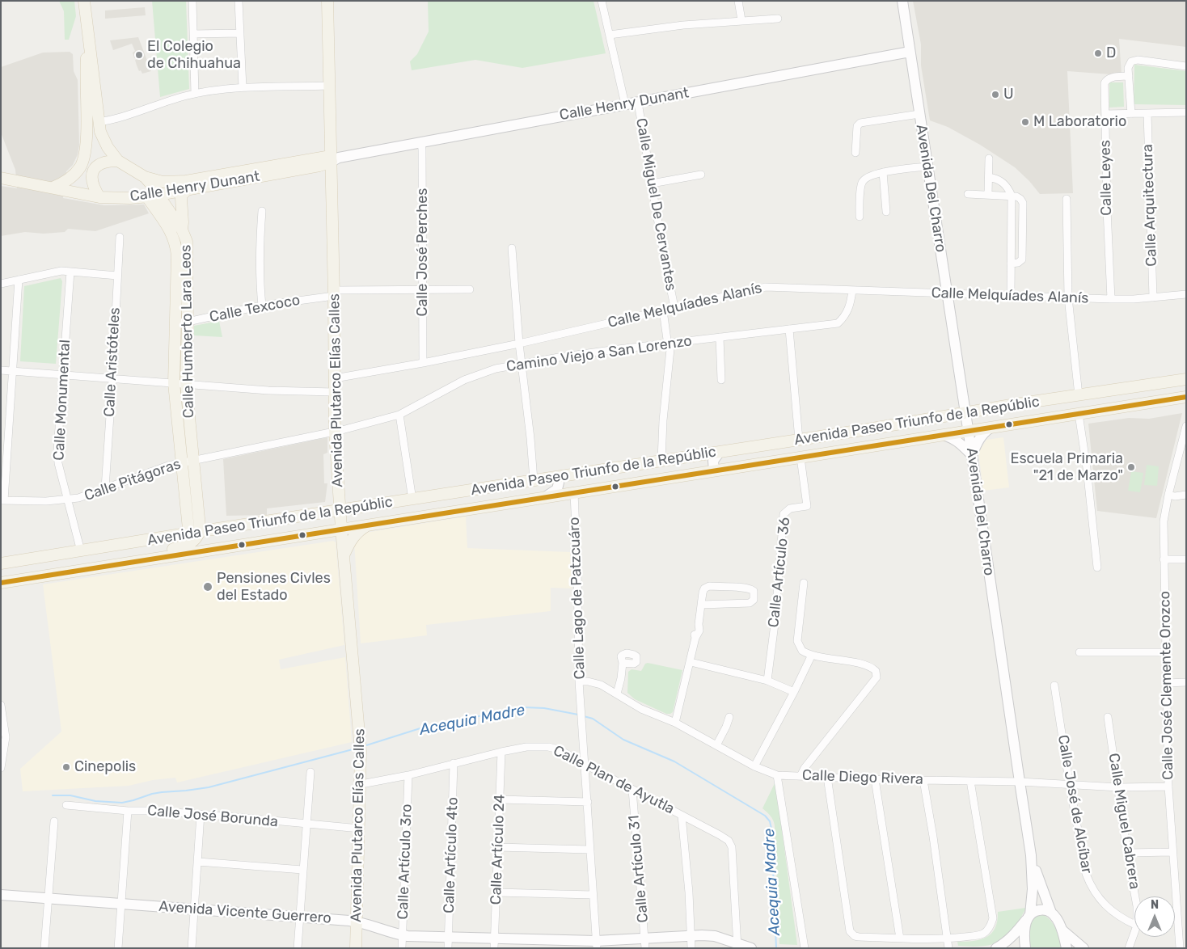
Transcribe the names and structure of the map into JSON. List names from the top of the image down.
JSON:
{
  "streets": {
    "main road": [
      "Calle Henry Dunant",
      "Calle Humberto Lara Leos",
      "Avenida Plutarco Elías Calles",
      "Avenida Paseo Triunfo de la Repúblic"
    ],
    "street": [
      "Calle Leyes",
      "Avenida Del Charro",
      "Calle Miguel De Cervantes",
      "Calle Arquitectura",
      "Calle José Perches",
      "Calle Melquíades Alanís",
      "Calle Texcoco",
      "Camino Viejo a San Lorenzo",
      "Calle Aristóteles",
      "Calle Monumental",
      "Calle Pitágoras",
      "Calle Artículo 36",
      "Calle Lago de Patzcuáro",
      "Calle José Clemente Orozco",
      "Calle Diego Rivera",
      "Calle Plan de Ayutla",
      "Calle José de Alcíbar",
      "Calle José Borunda",
      "Calle Miguel Cabrera",
      "Calle Artículo 24",
      "Calle Artículo 4to",
      "Calle Artículo 3ro",
      "Calle Artículo 31",
      "Avenida Vicente Guerrero"
    ]
  },
  "crossings": [
    ["Calle Henry Dunant", "Avenida Del Charro"],
    ["Calle Henry Dunant", "Calle Miguel De Cervantes"],
    ["Calle Henry Dunant", "Calle José Perches"],
    ["Calle Henry Dunant", "Calle Humberto Lara Leos"],
    ["Calle Henry Dunant", "Avenida Plutarco Elías Calles"],
    ["Calle Leyes", "Calle Melquíades Alanís"],
    ["Avenida Del Charro", "Calle Melquíades Alanís"],
    ["Avenida Del Charro", "Avenida Paseo Triunfo de la Repúblic"],
    ["Avenida Del Charro", "Calle Diego Rivera"],
    ["Calle Miguel De Cervantes", "Calle Melquíades Alanís"],
    ["Calle Arquitectura", "Calle Melquíades Alanís"],
    ["Calle José Perches", "Calle Melquíades Alanís"],
    ["Calle José Perches", "Calle Texcoco"],
    ["Calle Melquíades Alanís", "Camino Viejo a San Lorenzo"],
    ["Calle Melquíades Alanís", "Avenida Plutarco Elías Calles"],
    ["Calle Texcoco", "Calle Humberto Lara Leos"],
    ["Calle Texcoco", "Avenida Plutarco Elías Calles"],
    ["Calle Humberto Lara Leos", "Avenida Paseo Triunfo de la Repúblic"],
    ["Calle Humberto Lara Leos", "Calle Pitágoras"],
    ["Camino Viejo a San Lorenzo", "Avenida Plutarco Elías Calles"],
    ["Camino Viejo a San Lorenzo", "Calle Pitágoras"],
    ["Calle Aristóteles", "Calle Pitágoras"],
    ["Avenida Plutarco Elías Calles", "Avenida Paseo Triunfo de la Repúblic"],
    ["Avenida Plutarco Elías Calles", "Calle Pitágoras"],
    ["Avenida Plutarco Elías Calles", "Calle Plan de Ayutla"],
    ["Avenida Plutarco Elías Calles", "Calle José Borunda"],
    ["Avenida Plutarco Elías Calles", "Avenida Vicente Guerrero"],
    ["Calle Monumental", "Avenida Paseo Triunfo de la Repúblic"],
    ["Calle Monumental", "Calle Pitágoras"],
    ["Calle Lago de Patzcuáro", "Calle Diego Rivera"],
    ["Calle Lago de Patzcuáro", "Calle Plan de Ayutla"],
    ["Calle José Clemente Orozco", "Calle Diego Rivera"],
    ["Calle Diego Rivera", "Calle José de Alcíbar"],
    ["Calle Diego Rivera", "Calle Miguel Cabrera"],
    ["Calle Plan de Ayutla", "Calle Artículo 24"],
    ["Calle Plan de Ayutla", "Calle Artículo 4to"],
    ["Calle Plan de Ayutla", "Calle Artículo 3ro"],
    ["Calle Plan de Ayutla", "Calle Artículo 31"],
    ["Calle Plan de Ayutla", "Avenida Vicente Guerrero"],
    ["Calle Artículo 24", "Avenida Vicente Guerrero"],
    ["Calle Artículo 4to", "Avenida Vicente Guerrero"],
    ["Calle Artículo 3ro", "Avenida Vicente Guerrero"],
    ["Calle Artículo 31", "Avenida Vicente Guerrero"]
  ],
  "water": ["Acequia Madre"],
  "places": [
    "D",
    "El Colegio de Chihuahua",
    "U",
    "M Laboratorio",
    "Escuela Primaria \"21 de Marzo\"",
    "Pensiones Civles del Estado",
    "Cinepolis"
  ],
  "north": "top"
}
